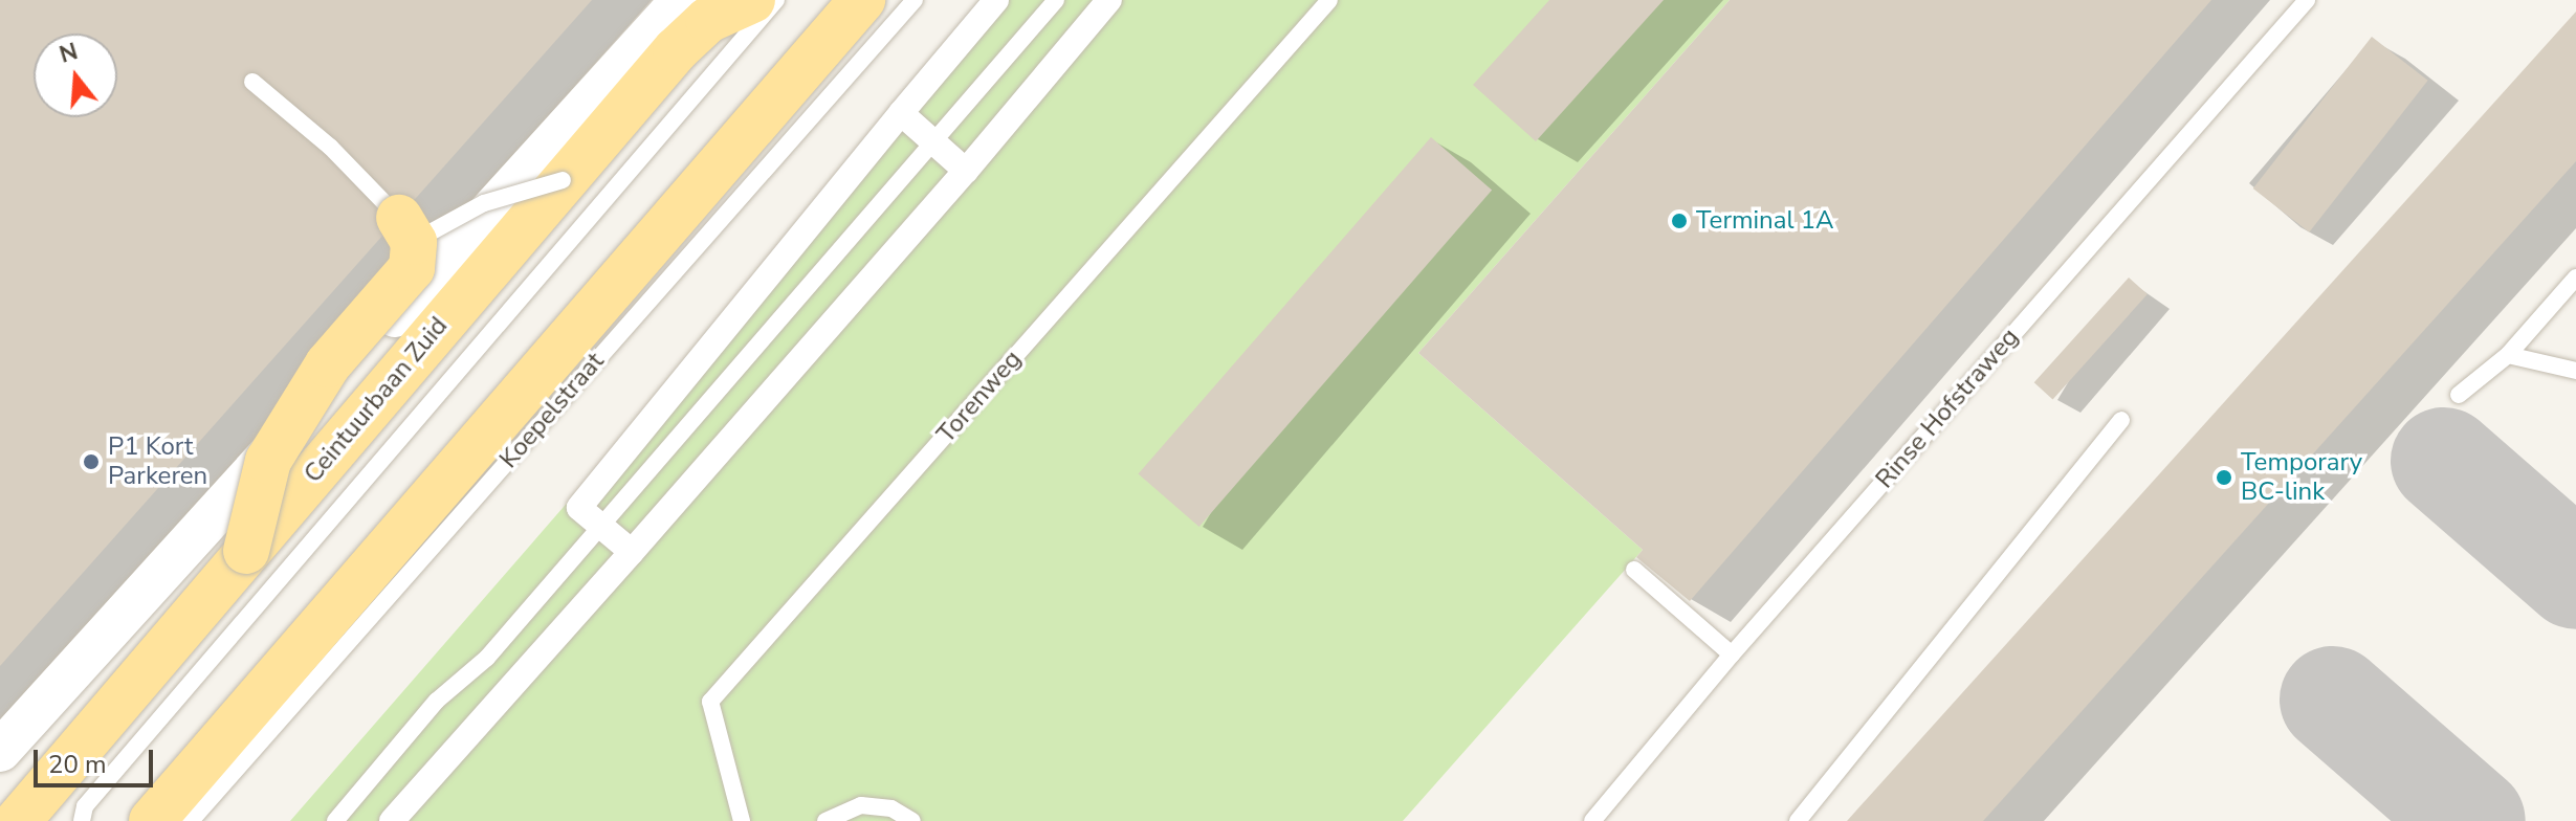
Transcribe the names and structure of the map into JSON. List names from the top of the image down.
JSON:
{
  "streets": {
    "main road": ["Ceintuurbaan Zuid"],
    "street": ["Koepelstraat"],
    "lane": ["Torenweg", "Rinse Hofstraweg"]
  },
  "places": ["Terminal 1A", "P1 Kort Parkeren", "Temporary BC-link"],
  "scale_bar": "20 m",
  "north": "top"
}
